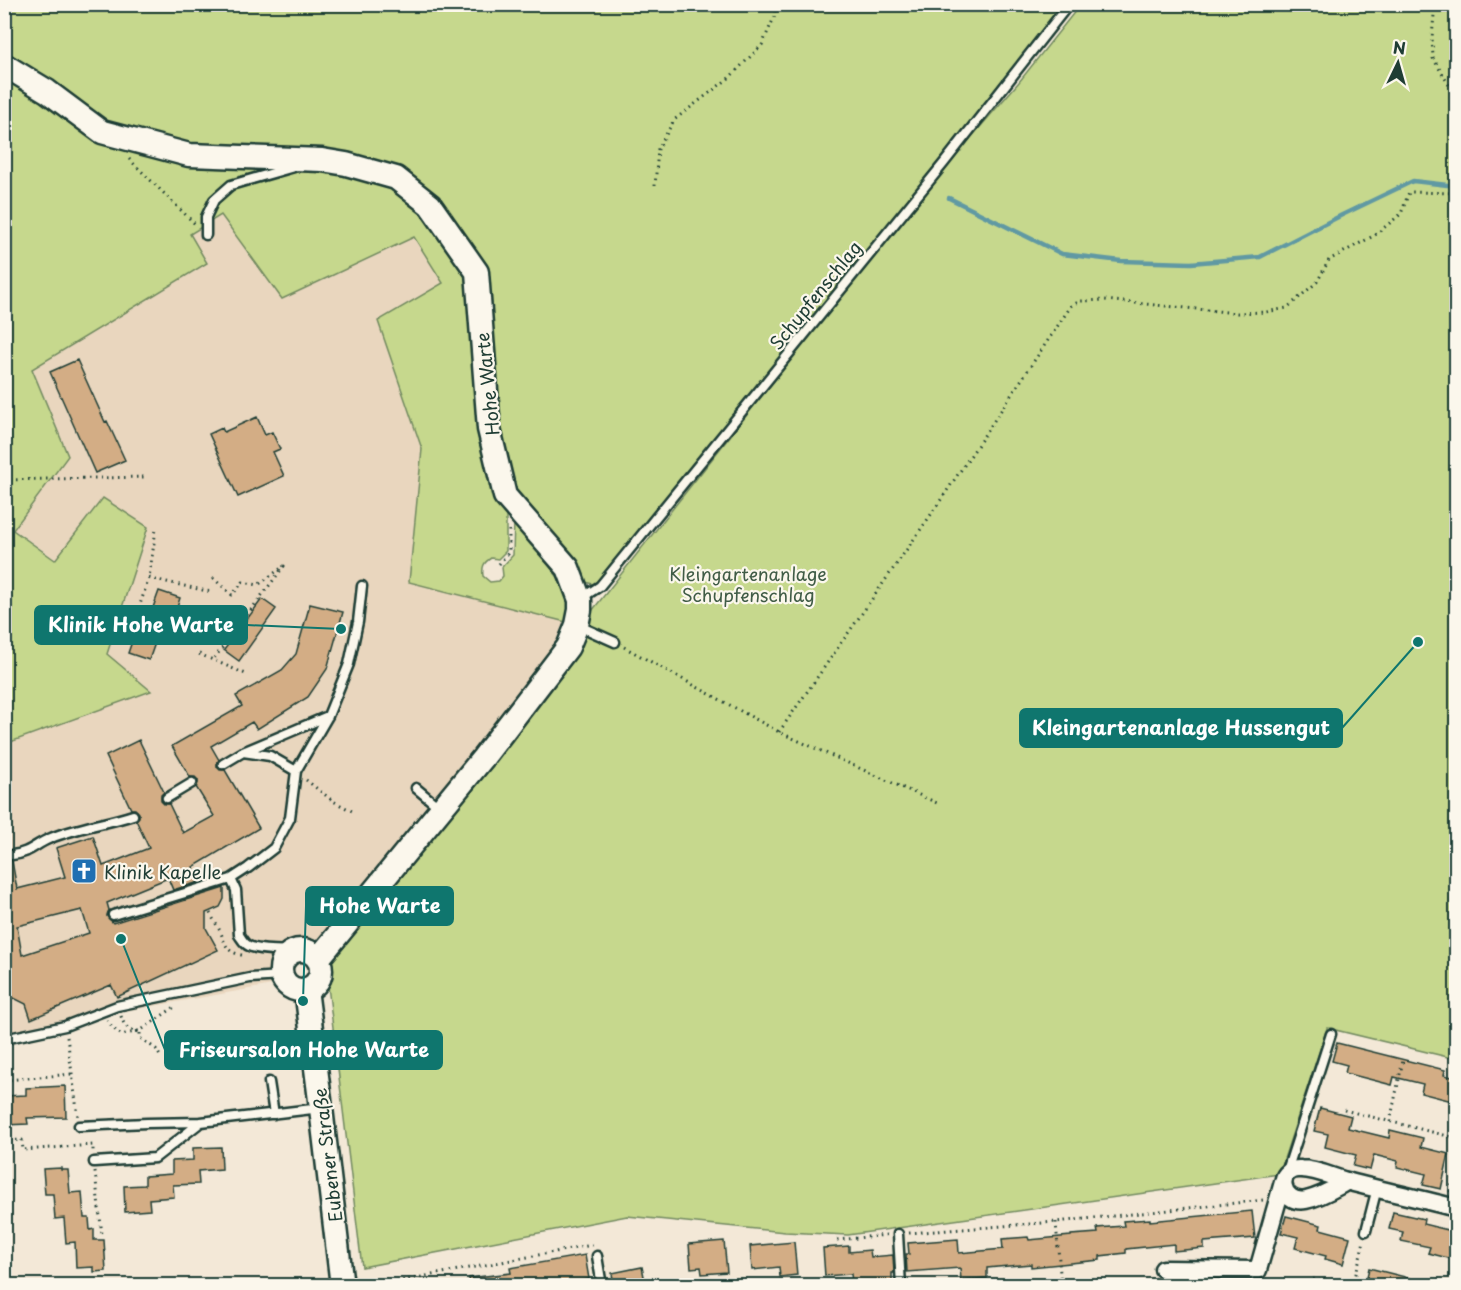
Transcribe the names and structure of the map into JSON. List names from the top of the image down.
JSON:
{
  "streets": {
    "street": ["Hohe Warte", "Eubener Straße"],
    "lane": ["Schupfenschlag"]
  },
  "crossings": [
    ["Schupfenschlag", "Hohe Warte"],
    ["Hohe Warte", "Eubener Straße"]
  ],
  "parks": ["Kleingartenanlage Schupfenschlag"],
  "places": {
    "other": [
      "Klinik Hohe Warte",
      "Kleingartenanlage Hussengut",
      "Friseursalon Hohe Warte",
      "Hohe Warte"
    ],
    "church": ["Klinik Kapelle"]
  },
  "north": "top"
}
